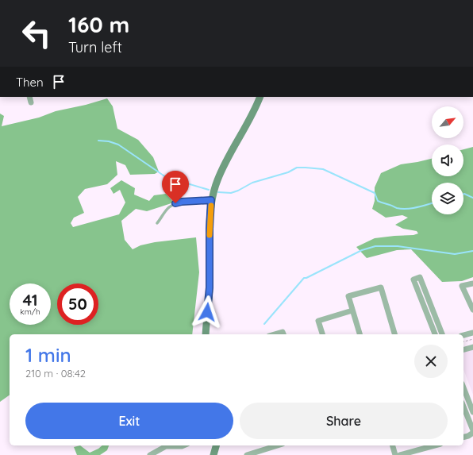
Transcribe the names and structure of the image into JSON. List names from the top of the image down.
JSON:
{
  "north": "top right",
  "page": {
    "turn": ["160 m", "Turn left"],
    "then": "Then",
    "speed": "41 km/h",
    "limit": "50",
    "heading": ["1 min", "210 m · 08:42"],
    "buttons": ["Exit", "Share"]
  }
}
